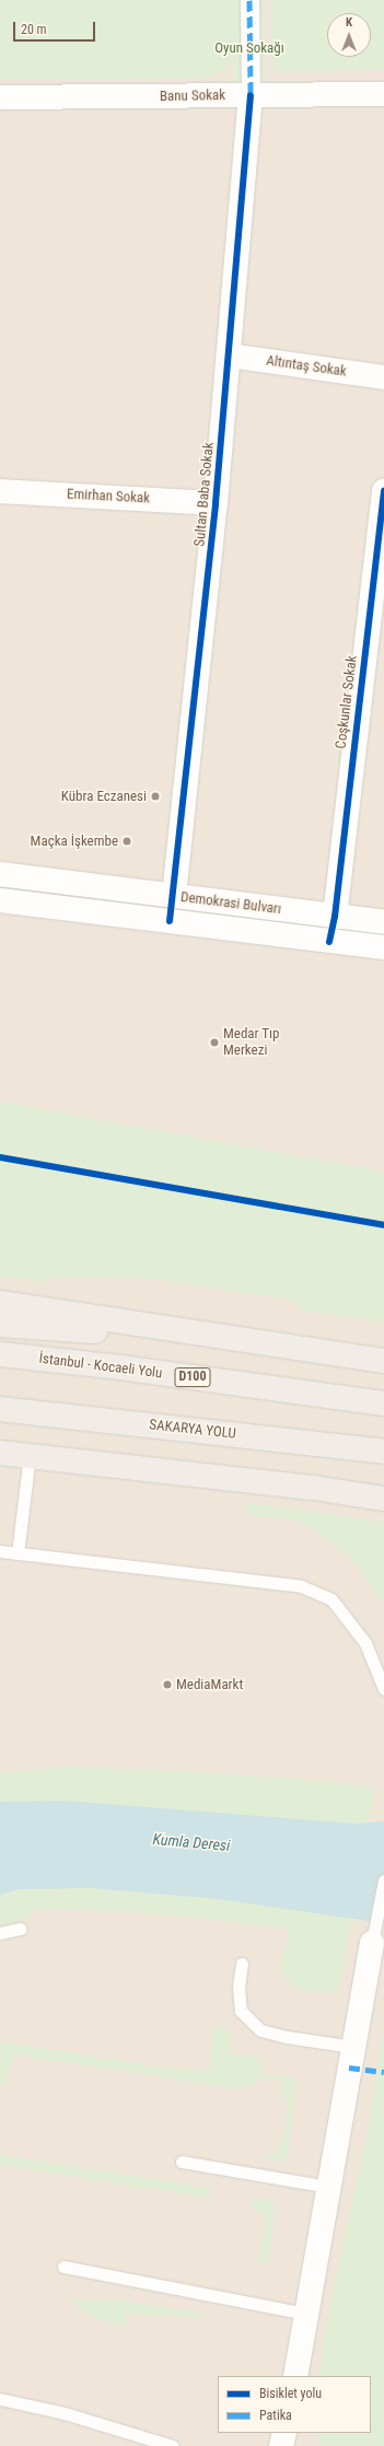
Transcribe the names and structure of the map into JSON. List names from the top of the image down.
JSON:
{
  "streets": {
    "highway": ["İstanbul - Kocaeli Yolu", "D100", "SAKARYA YOLU"],
    "street": [
      "Banu Sokak",
      "Altıntaş Sokak",
      "Sultan Baba Sokak",
      "Emirhan Sokak",
      "Coşkunlar Sokak",
      "Demokrasi Bulvarı"
    ]
  },
  "crossings": [
    ["Banu Sokak", "Sultan Baba Sokak"],
    ["Altıntaş Sokak", "Sultan Baba Sokak"],
    ["Sultan Baba Sokak", "Emirhan Sokak"],
    ["Sultan Baba Sokak", "Demokrasi Bulvarı"],
    ["Coşkunlar Sokak", "Demokrasi Bulvarı"]
  ],
  "water": ["Kumla Deresi"],
  "parks": ["Oyun Sokağı"],
  "places": [
    "Kübra Eczanesi",
    "Maçka İşkembe",
    "Medar Tıp Merkezi",
    "MediaMarkt"
  ],
  "legend": ["Bisiklet yolu", "Patika"],
  "scale_bar": "20 m",
  "north": "top"
}
